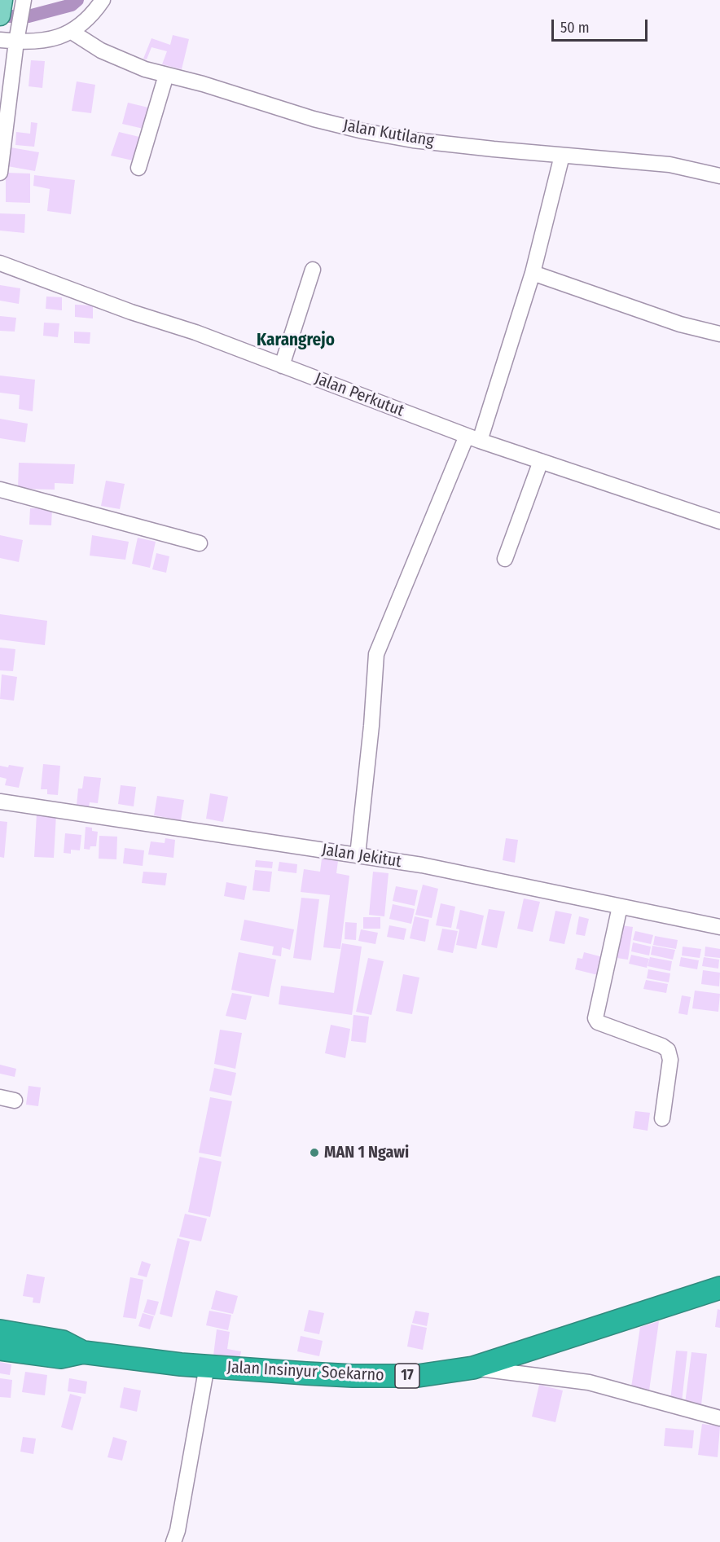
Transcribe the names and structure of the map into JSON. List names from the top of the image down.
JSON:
{
  "streets": {
    "highway": ["Jalan Insinyur Soekarno", "17"],
    "street": ["Jalan Kutilang", "Jalan Perkutut", "Jalan Jekitut"]
  },
  "districts": ["Karangrejo"],
  "places": ["MAN 1 Ngawi"],
  "scale_bar": "50 m"
}
